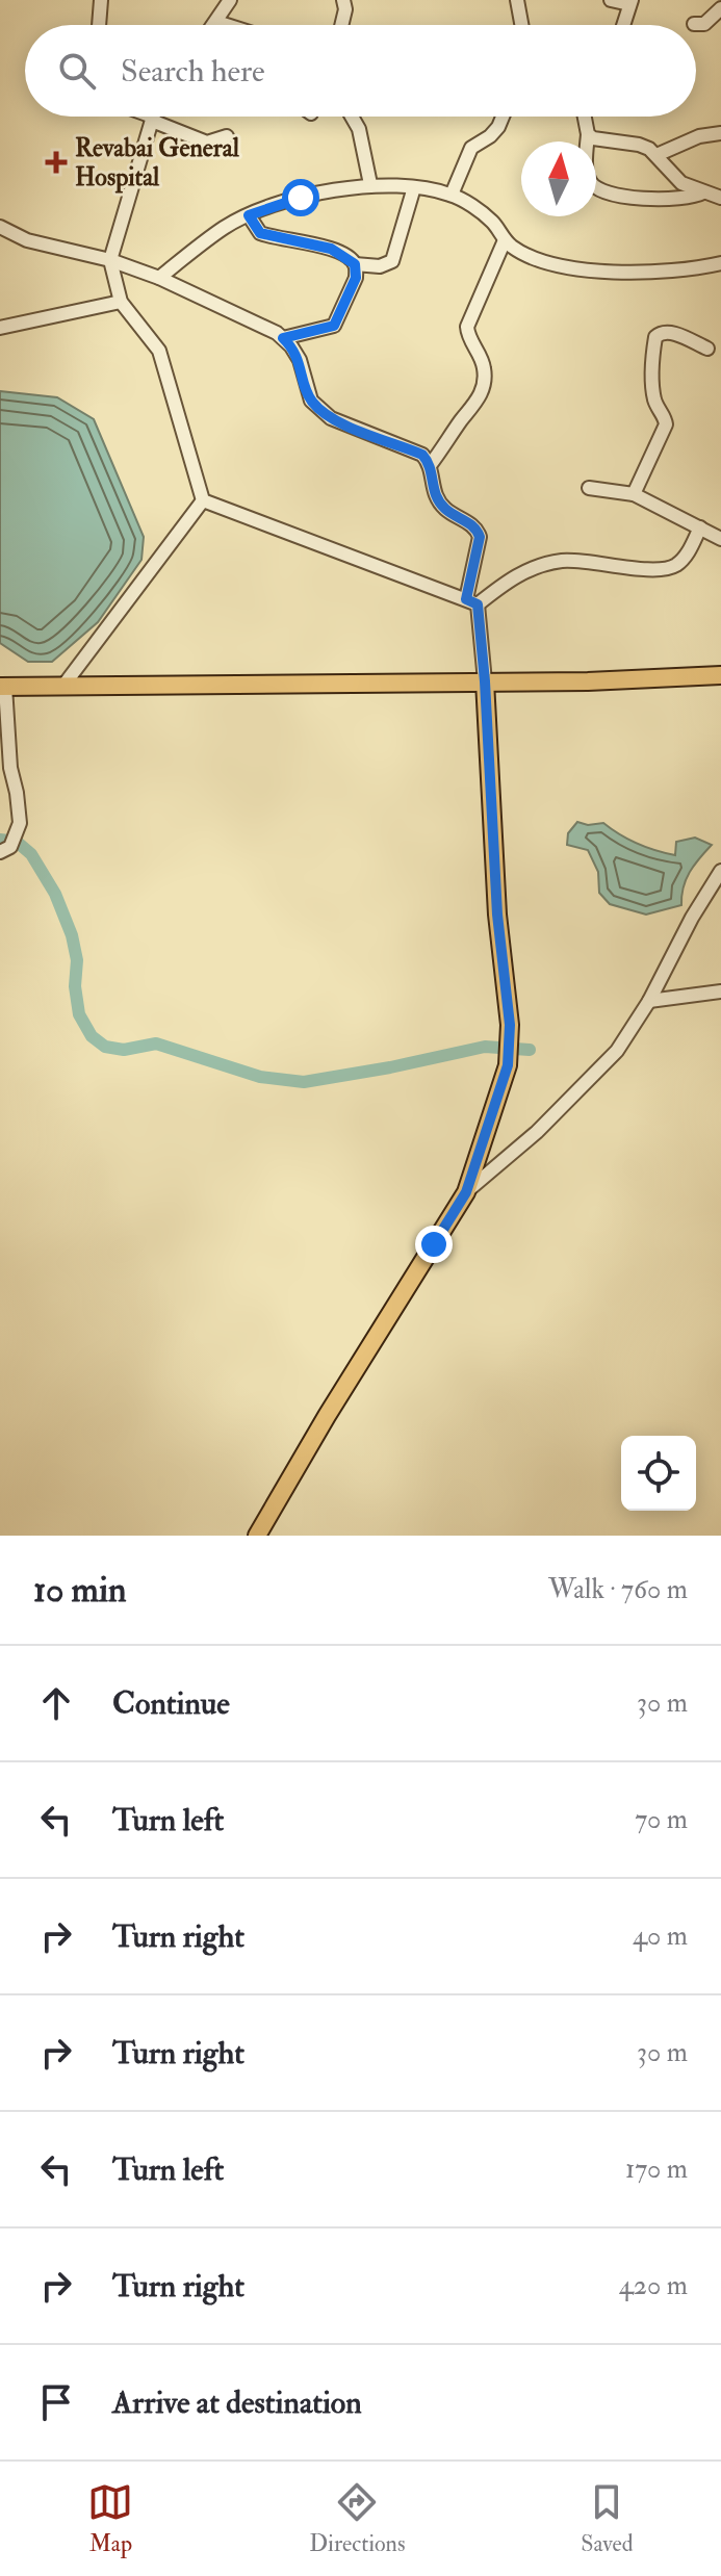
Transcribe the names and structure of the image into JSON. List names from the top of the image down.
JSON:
{
  "places": {
    "health": ["Revabai General Hospital"]
  },
  "north": "top",
  "page": {
    "search": "Search here",
    "heading": ["10 min", "Walk · 760 m"],
    "list": [
      ["Continue", "30 m"],
      ["Turn left", "70 m"],
      ["Turn right", "40 m"],
      ["Turn right", "30 m"],
      ["Turn left", "170 m"],
      ["Turn right", "420 m"],
      "Arrive at destination"
    ],
    "nav": ["Map", "Directions", "Saved"]
  }
}
